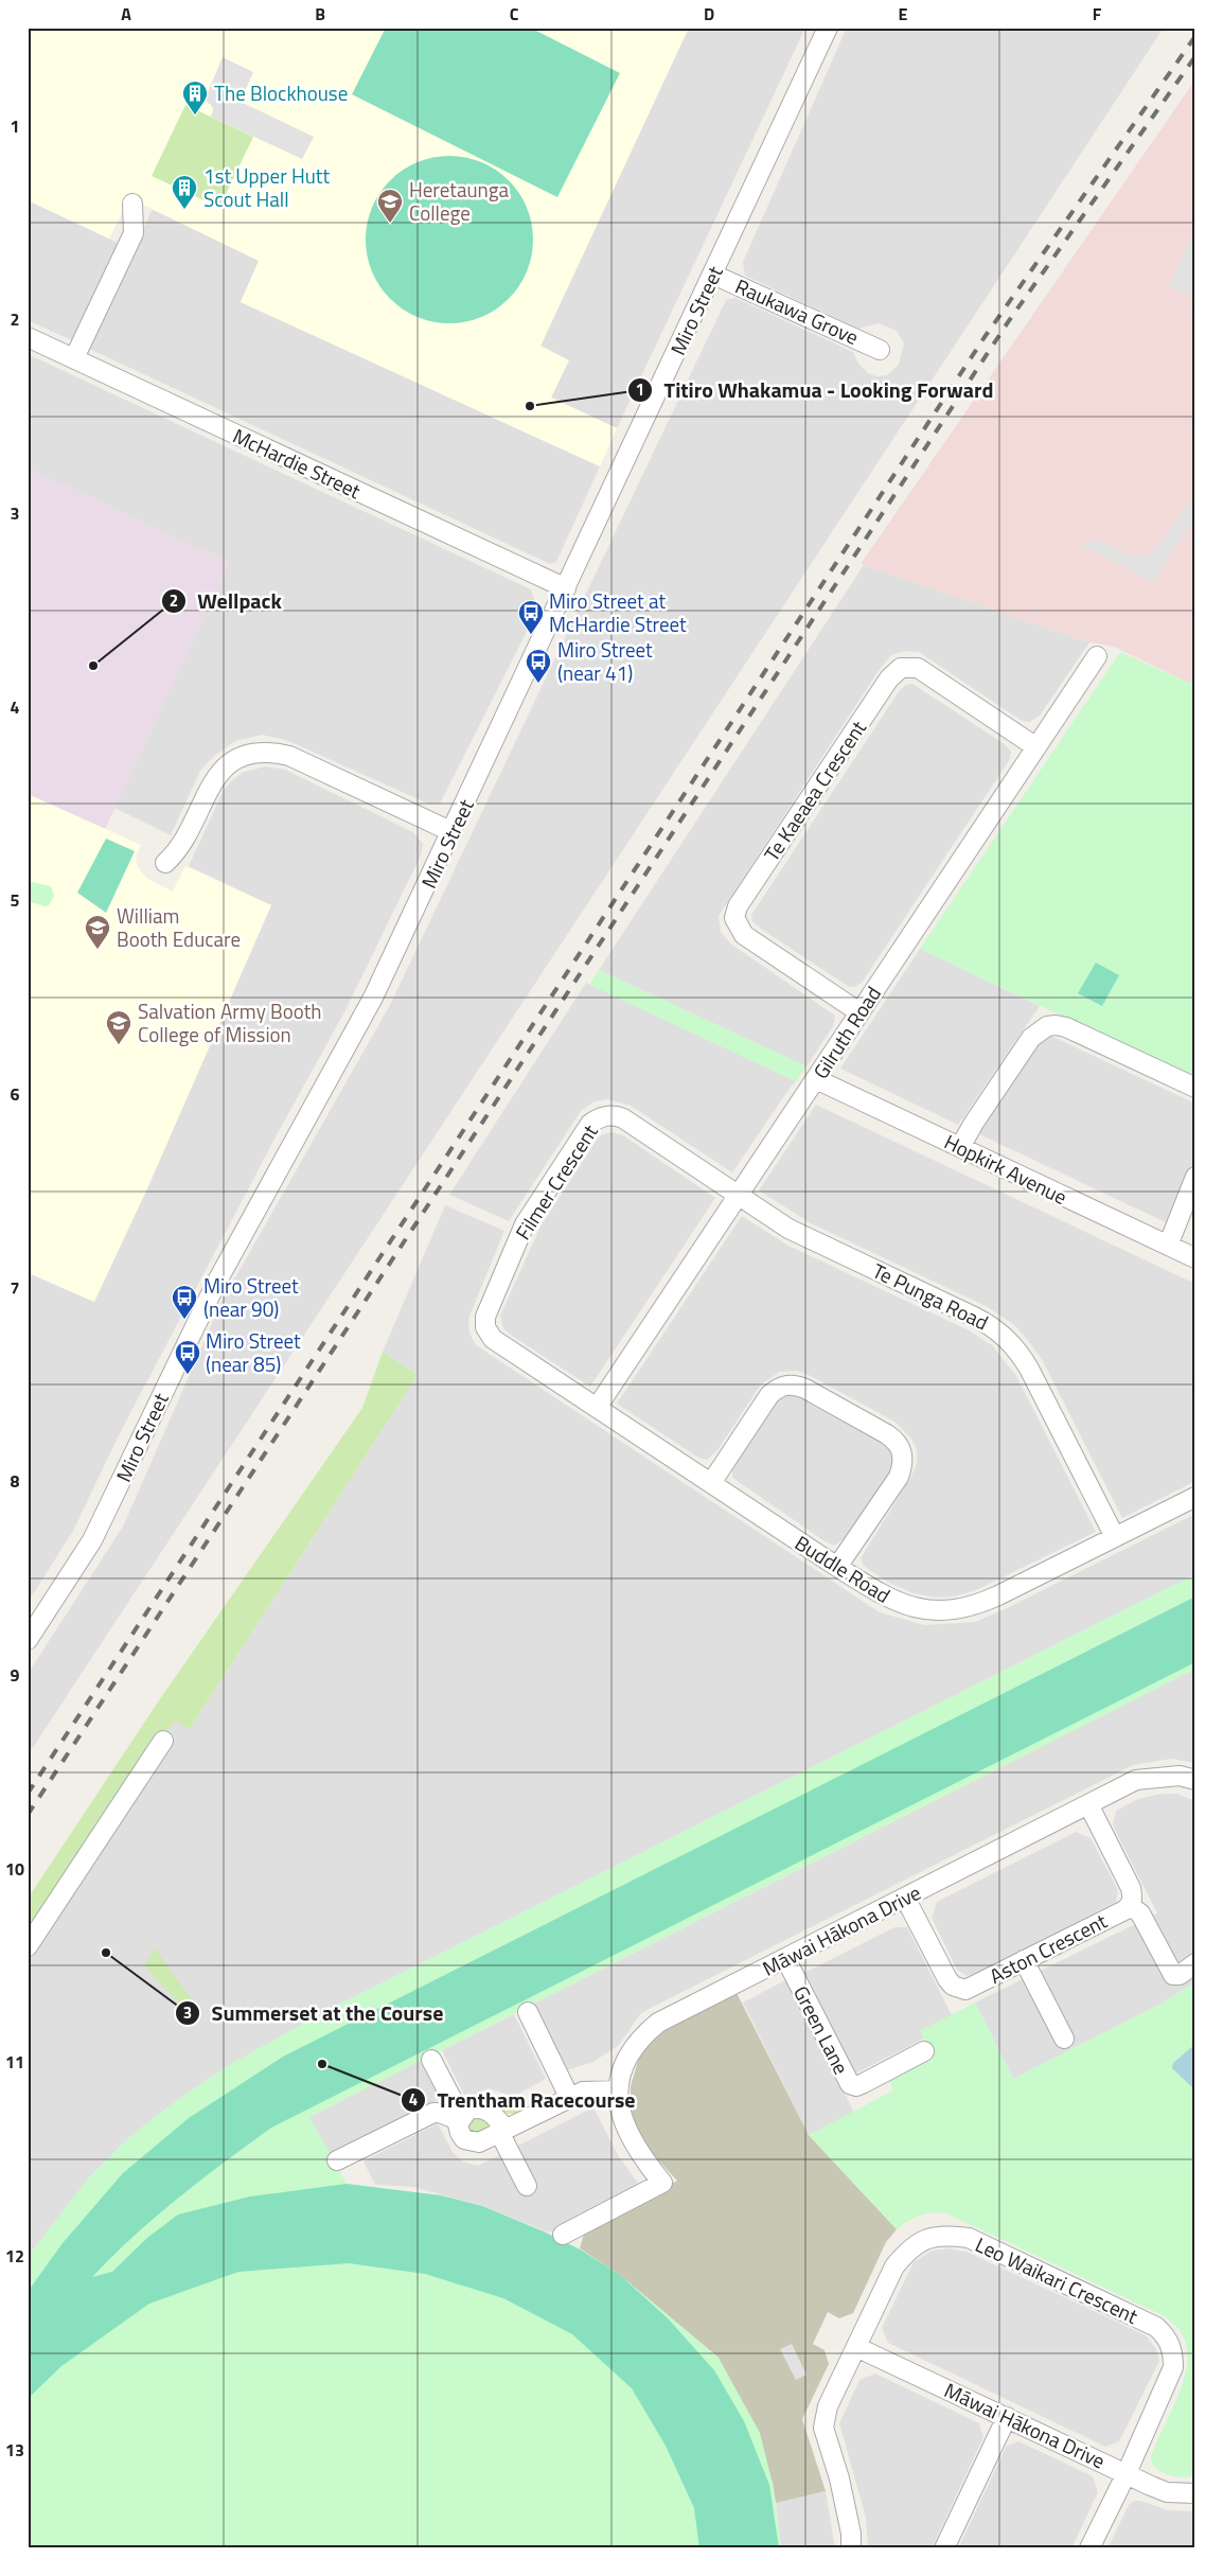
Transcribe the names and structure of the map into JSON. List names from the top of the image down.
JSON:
{
  "streets": {
    "street": [
      "Miro Street",
      "Raukawa Grove",
      "McHardie Street",
      "Te Kaeaea Crescent",
      "Gilruth Road",
      "Hopkirk Avenue",
      "Filmer Crescent",
      "Te Punga Road",
      "Buddle Road",
      "Māwai Hākona Drive",
      "Aston Crescent",
      "Green Lane",
      "Leo Waikari Crescent"
    ]
  },
  "crossings": [
    ["Miro Street", "Raukawa Grove"],
    ["Miro Street", "McHardie Street"],
    ["Te Kaeaea Crescent", "Gilruth Road"],
    ["Gilruth Road", "Hopkirk Avenue"],
    ["Gilruth Road", "Filmer Crescent"],
    ["Gilruth Road", "Te Punga Road"],
    ["Gilruth Road", "Buddle Road"],
    ["Filmer Crescent", "Te Punga Road"],
    ["Filmer Crescent", "Buddle Road"],
    ["Te Punga Road", "Buddle Road"],
    ["Māwai Hākona Drive", "Aston Crescent"],
    ["Māwai Hākona Drive", "Green Lane"],
    ["Māwai Hākona Drive", "Leo Waikari Crescent"]
  ],
  "places": {
    "building": ["The Blockhouse", "1st Upper Hutt Scout Hall"],
    "school or university": ["Heretaunga College", "William Booth Educare", "Salvation Army Booth College of Mission"],
    "other": [
      "Titiro Whakamua - Looking Forward",
      "Wellpack",
      "Summerset at the Course",
      "Trentham Racecourse"
    ],
    "bus stop": [
      "Miro Street at McHardie Street",
      "Miro Street (near 41)",
      "Miro Street (near 90)",
      "Miro Street (near 85)"
    ]
  },
  "grid": {
    "columns": [
      "A",
      "B",
      "C",
      "D",
      "E",
      "F"
    ],
    "rows": [
      "1",
      "2",
      "3",
      "4",
      "5",
      "6",
      "7",
      "8",
      "9",
      "10",
      "11",
      "12",
      "13"
    ]
  }
}
